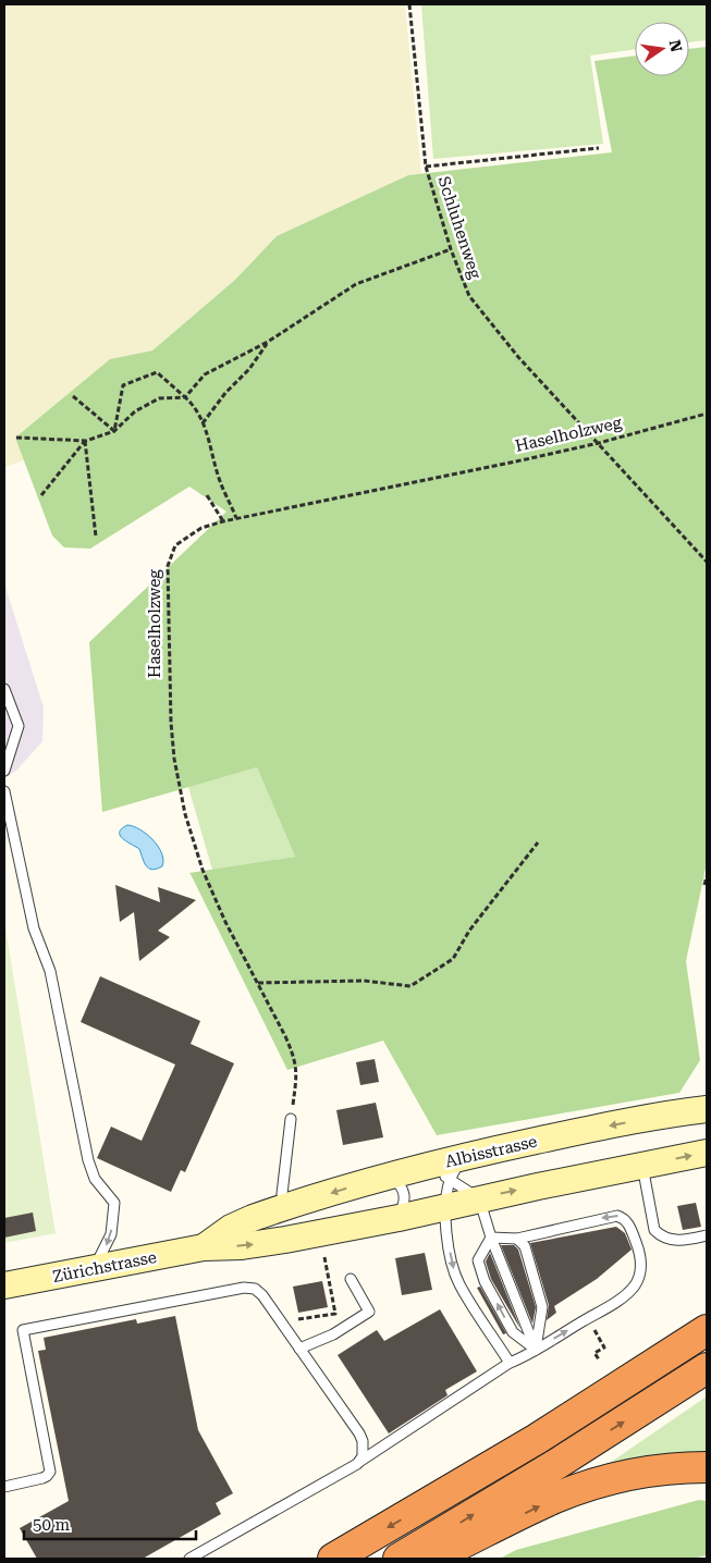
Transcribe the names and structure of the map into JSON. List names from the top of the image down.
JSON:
{
  "streets": {
    "main road": ["Albisstrasse", "Zürichstrasse"],
    "path": ["Schluhenweg", "Haselholzweg"]
  },
  "crossings": [
    ["Schluhenweg", "Haselholzweg"],
    ["Albisstrasse", "Zürichstrasse"]
  ],
  "scale_bar": "50 m",
  "north": "right"
}
